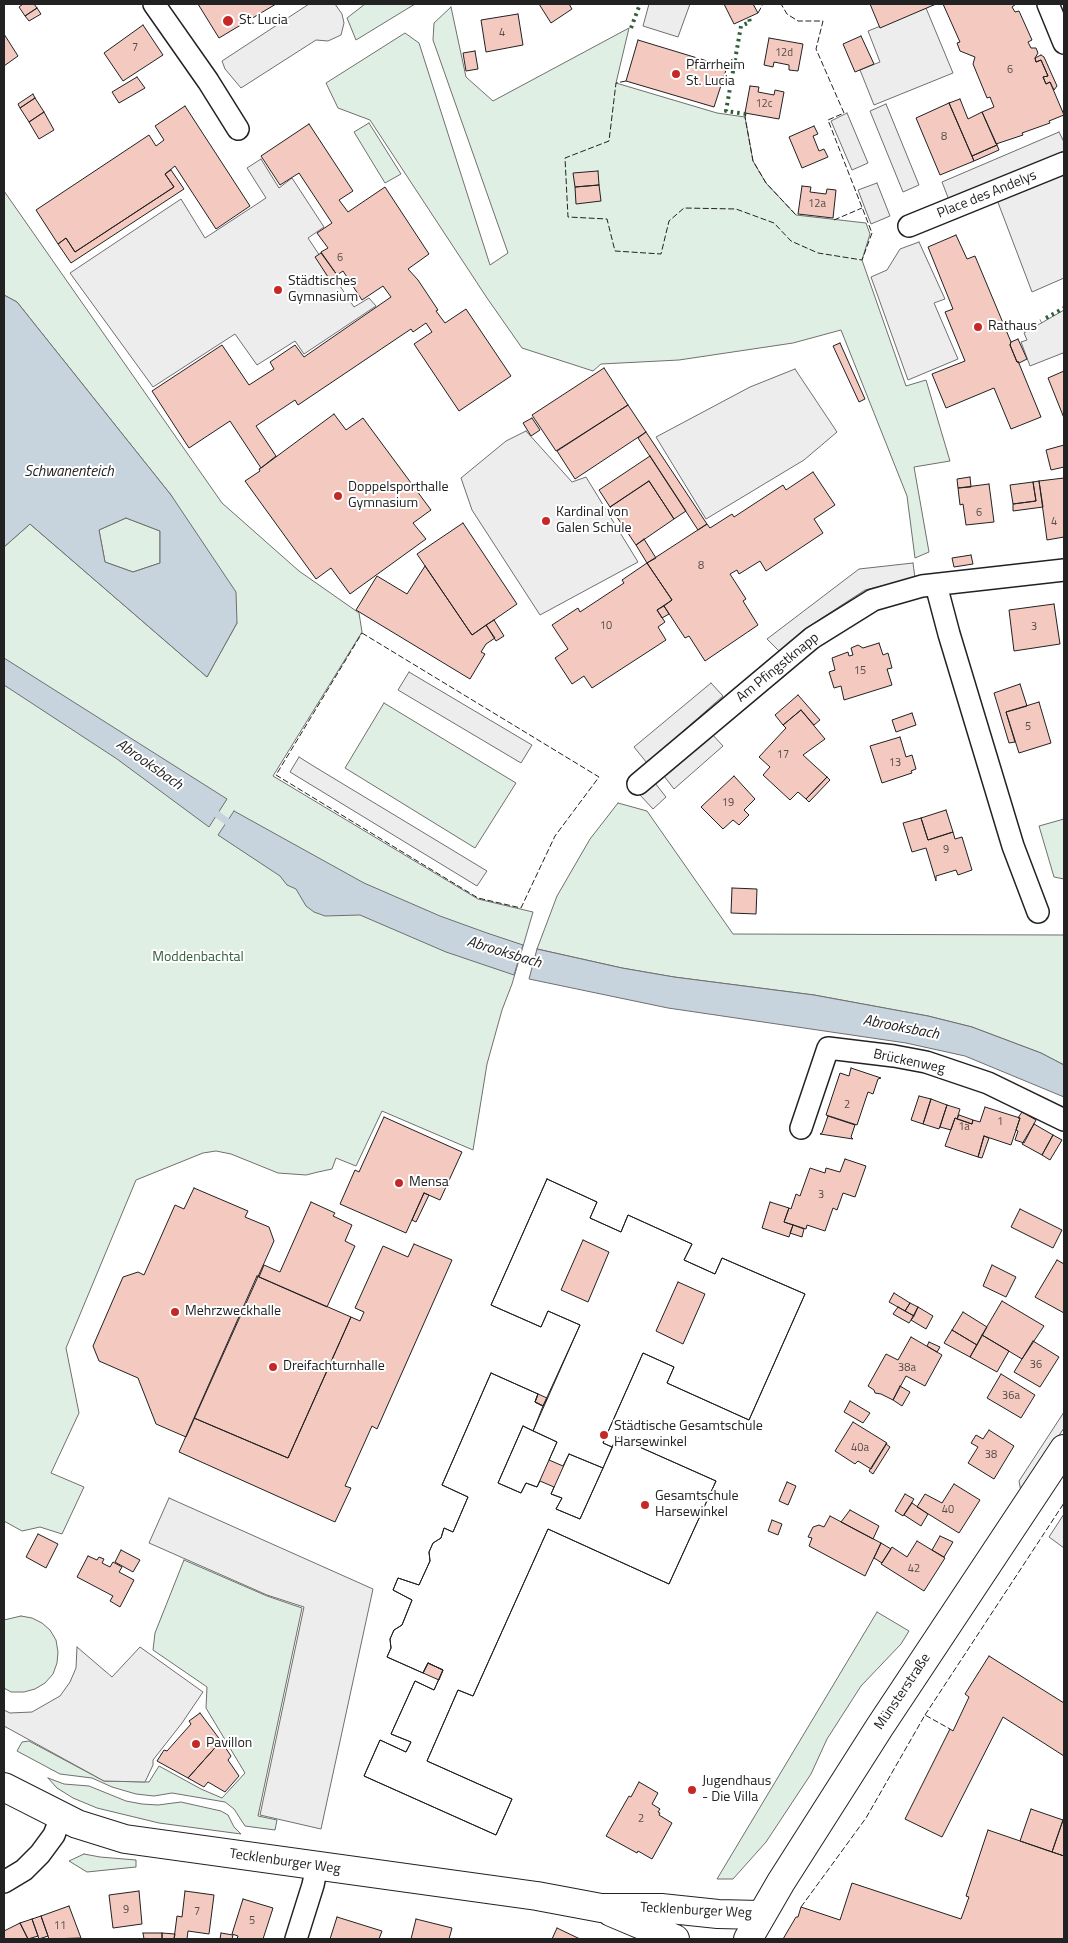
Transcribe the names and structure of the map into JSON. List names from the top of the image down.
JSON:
{
  "streets": {
    "street": [
      "Place des Andelys",
      "Am Pfingstknapp",
      "Brückenweg",
      "Münsterstraße",
      "Tecklenburger Weg"
    ]
  },
  "crossings": [
    ["Münsterstraße", "Tecklenburger Weg"]
  ],
  "water": ["Schwanenteich", "Abrooksbach"],
  "parks": ["Moddenbachtal"],
  "places": [
    "St. Lucia",
    "Pfarrheim St. Lucia",
    "Städtisches Gymnasium",
    "Rathaus",
    "Doppelsporthalle Gymnasium",
    "Kardinal von Galen Schule",
    "Mensa",
    "Mehrzweckhalle",
    "Dreifachturnhalle",
    "Städtische Gesamtschule Harsewinkel",
    "Gesamtschule Harsewinkel",
    "Pavillon",
    "Jugendhaus - Die Villa"
  ],
  "house_numbers": [
    "4",
    "7",
    "12d",
    "6",
    "12c",
    "8",
    "12a",
    "6",
    "6",
    "4",
    "8",
    "10",
    "3",
    "15",
    "5",
    "17",
    "13",
    "19",
    "9",
    "2",
    "1",
    "1a",
    "3",
    "36",
    "38a",
    "36a",
    "40a",
    "38",
    "40",
    "42",
    "2",
    "9",
    "7",
    "5",
    "11"
  ]
}
